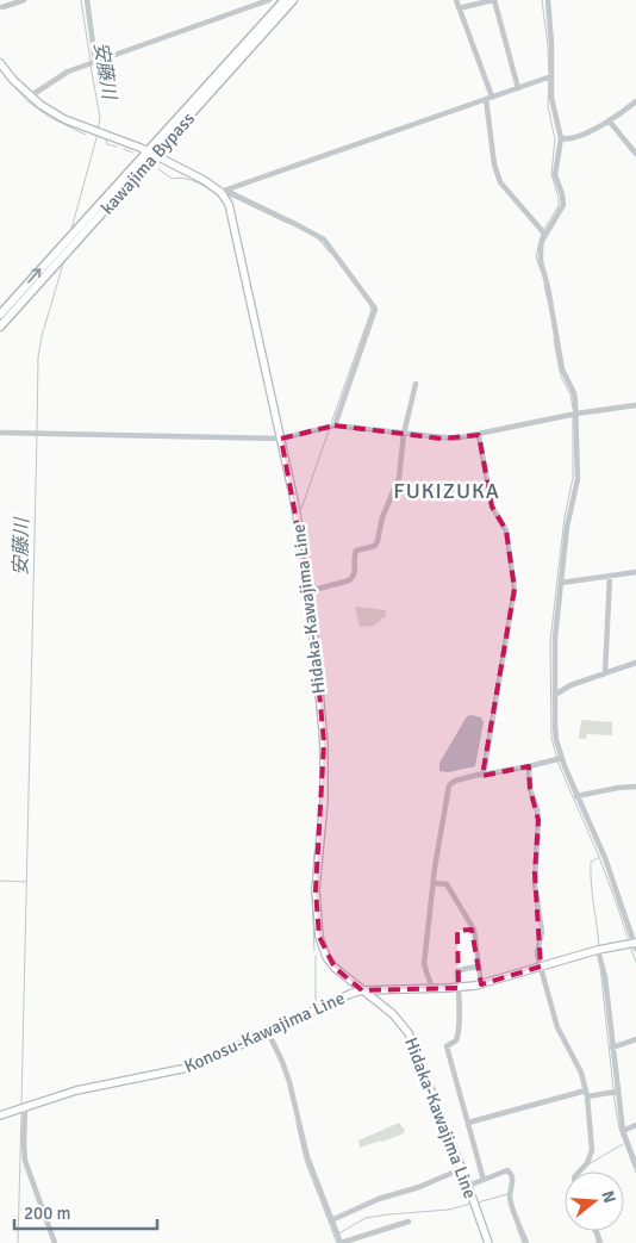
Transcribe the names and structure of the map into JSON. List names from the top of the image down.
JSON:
{
  "streets": {
    "highway": ["kawajima Bypass"],
    "main road": ["Hidaka-Kawajima Line", "Konosu-Kawajima Line"]
  },
  "crossings": [
    ["Hidaka-Kawajima Line", "Konosu-Kawajima Line"]
  ],
  "districts": ["FUKIZUKA"],
  "water": ["安藤川"],
  "scale_bar": "200 m",
  "north": "right"
}
